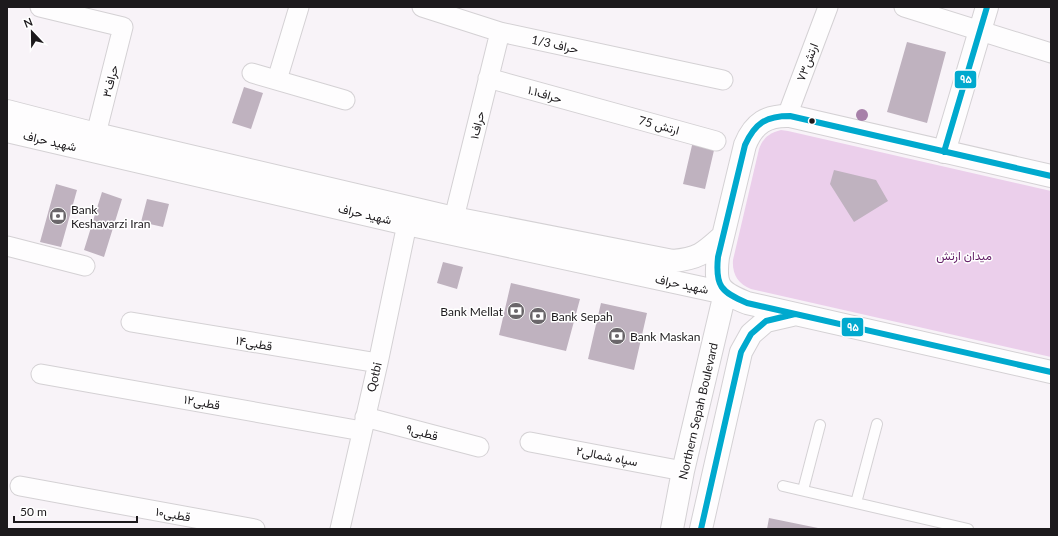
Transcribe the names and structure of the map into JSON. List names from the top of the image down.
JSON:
{
  "streets": {
    "main road": ["شهید حراف", "Northern Sepah Boulevard"],
    "street": [
      "1/3 حراف",
      "ارتش۷۳",
      "۳حراف",
      "حراف۱.۱",
      "حراف۱",
      "75 ارتش",
      "قطبی۱۴",
      "Qotbi",
      "قطبی۱۲",
      "قطبی۹",
      "سپاه شمالی۲",
      "قطبی۱۰"
    ]
  },
  "crossings": [
    ["1/3 حراف", "حراف۱"],
    ["حراف۱.۱", "حراف۱"],
    ["حراف۱.۱", "75 ارتش"],
    ["شهید حراف", "Qotbi"],
    ["شهید حراف", "Northern Sepah Boulevard"],
    ["قطبی۱۴", "Qotbi"],
    ["Qotbi", "قطبی۱۲"],
    ["Qotbi", "قطبی۹"],
    ["قطبی۱۲", "قطبی۹"],
    ["Northern Sepah Boulevard", "سپاه شمالی۲"]
  ],
  "parks": ["میدان ارتش"],
  "places": {
    "bank": [
      "Bank Keshavarzi Iran",
      "Bank Mellat",
      "Bank Sepah",
      "Bank Maskan"
    ]
  },
  "lines": ["transit line ۹۵"],
  "scale_bar": "50 m",
  "north": "top"
}
